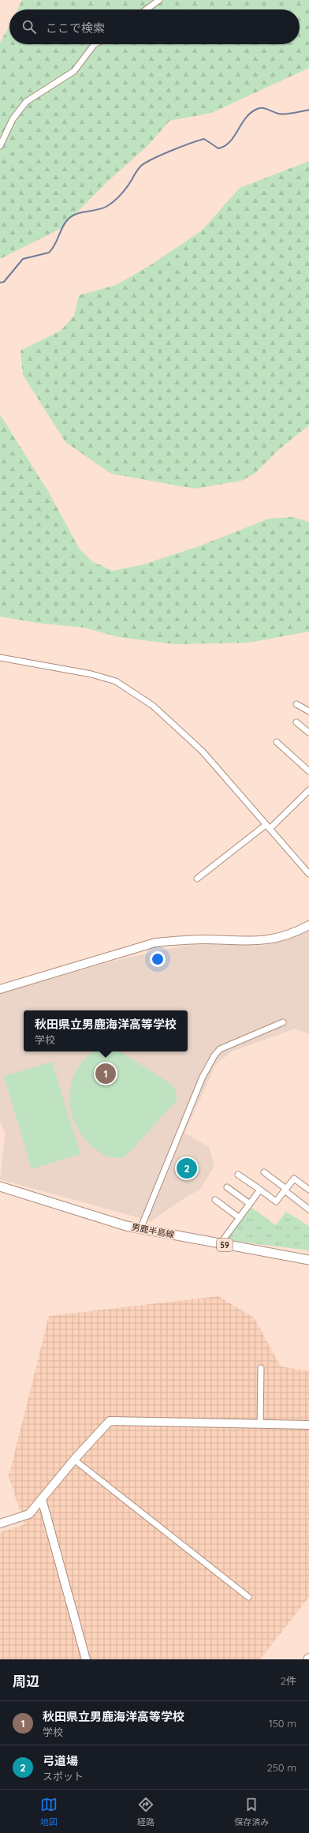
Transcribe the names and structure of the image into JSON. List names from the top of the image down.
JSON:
{
  "streets": {
    "main road": ["男鹿半島線", "59"]
  },
  "page": {
    "search": "ここで検索",
    "popup": ["秋田県立男鹿海洋高等学校", "学校"],
    "pins": ["1", "2"],
    "heading": ["周辺", "2件"],
    "list": [
      {
        "mark": "1",
        "name": "秋田県立男鹿海洋高等学校",
        "note": "学校",
        "value": "150 m"
      },
      {
        "mark": "2",
        "name": "弓道場",
        "note": "スポット",
        "value": "250 m"
      }
    ],
    "nav": ["地図", "経路", "保存済み"]
  }
}
